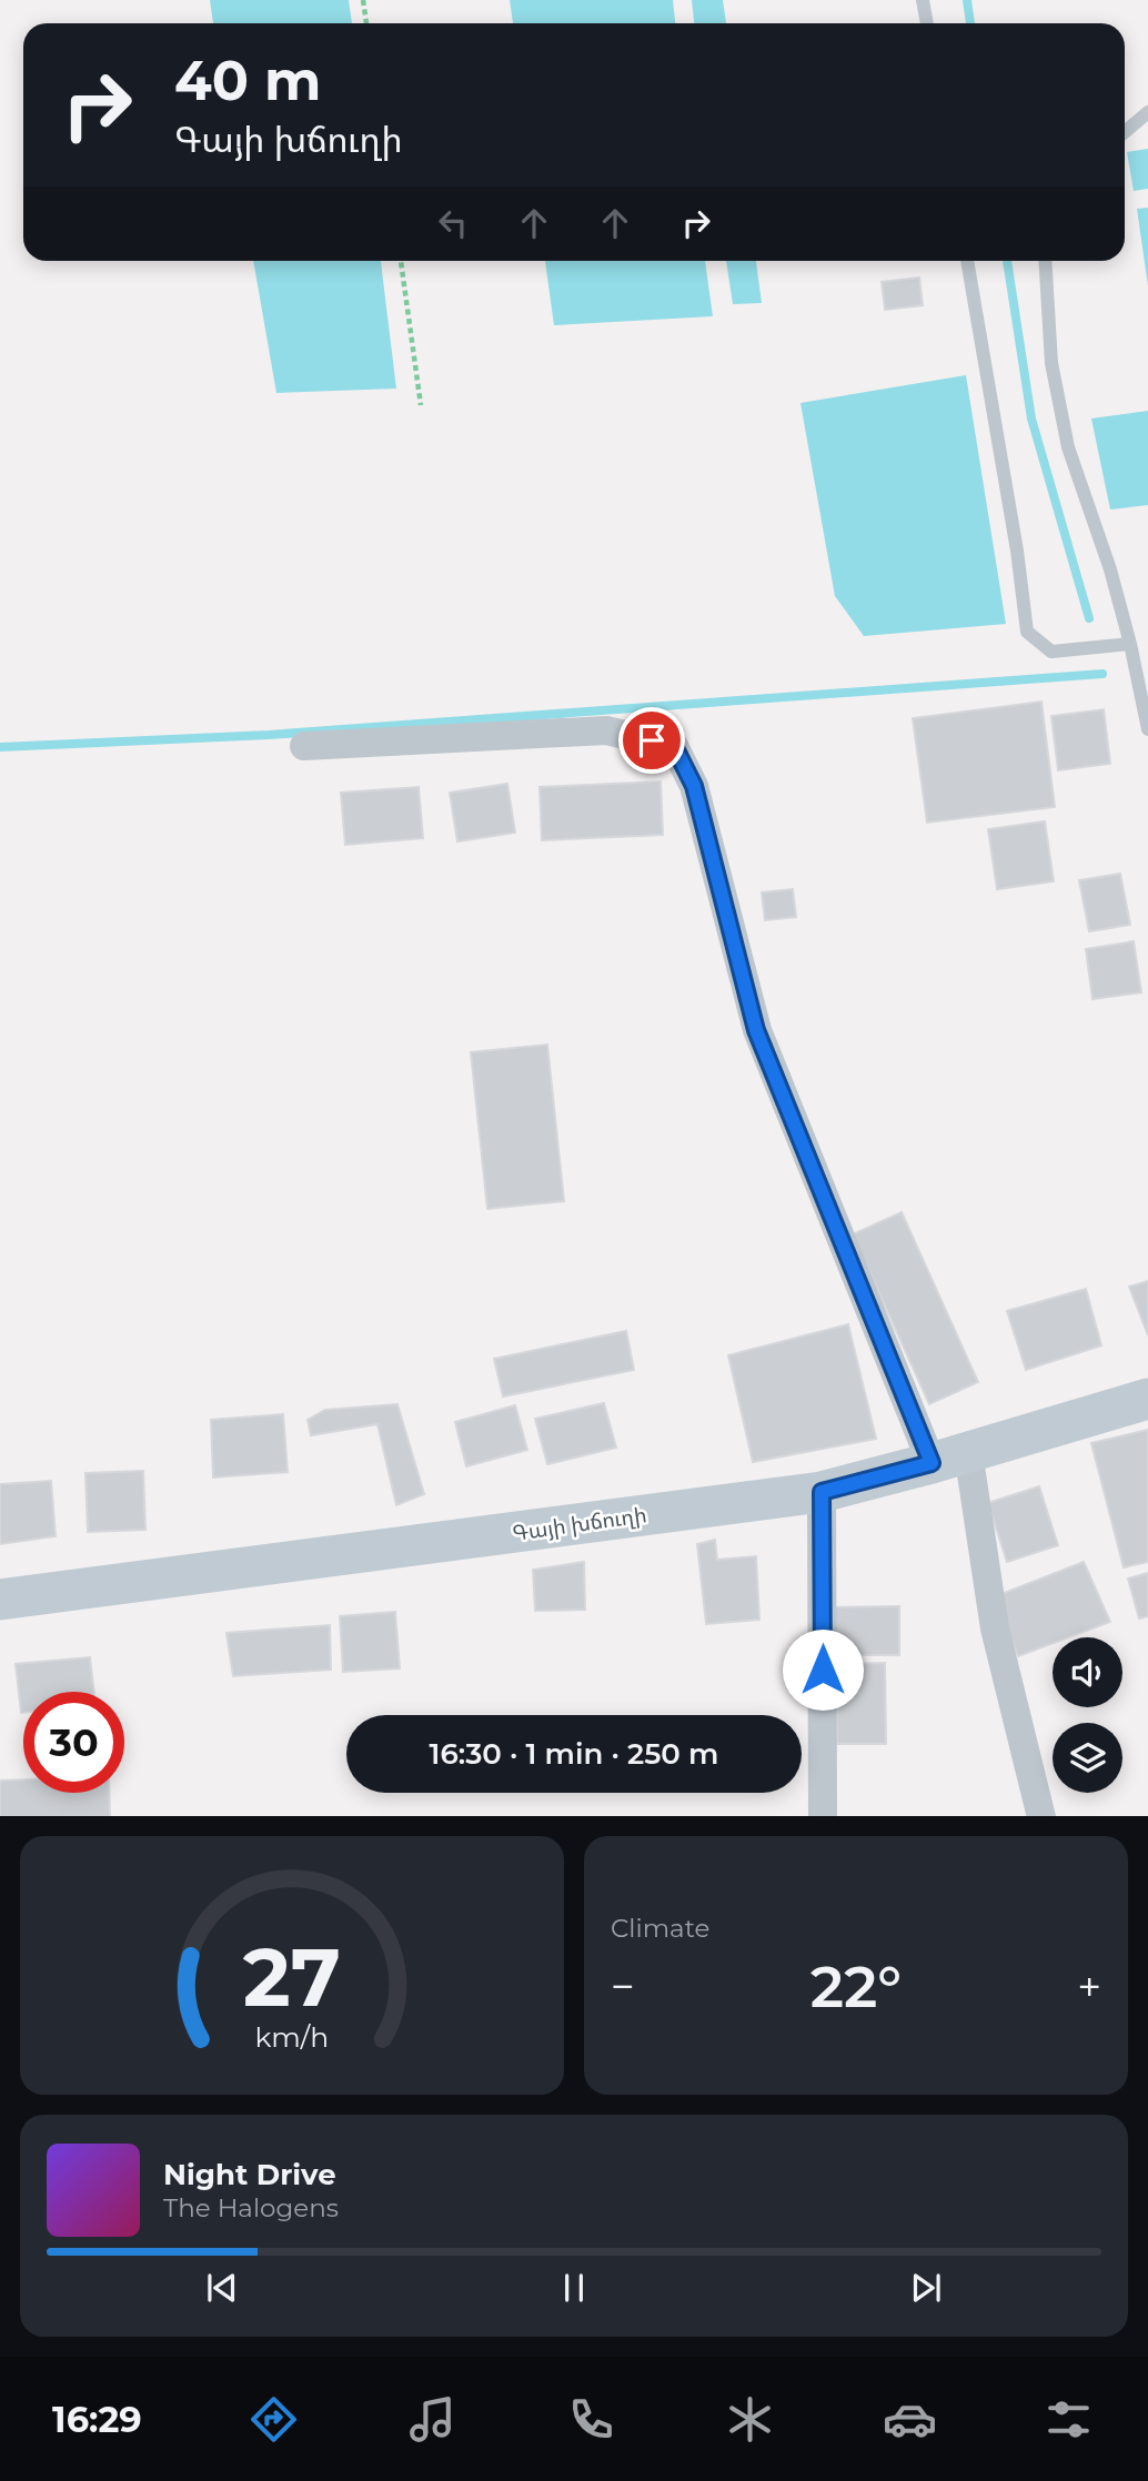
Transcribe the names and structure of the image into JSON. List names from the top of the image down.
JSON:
{
  "streets": {
    "main road": ["Գայի խճուղի"]
  },
  "page": {
    "turn": ["40 m", "Գայի խճուղի"],
    "limit": "30",
    "trip": "16:30 · 1 min · 250 m",
    "tile": "Climate",
    "heat": ["−", "22°", "+"],
    "song": ["Night Drive", "The Halogens"],
    "tabs": "16:29",
    "gauge": ["27", "km/h"]
  }
}
